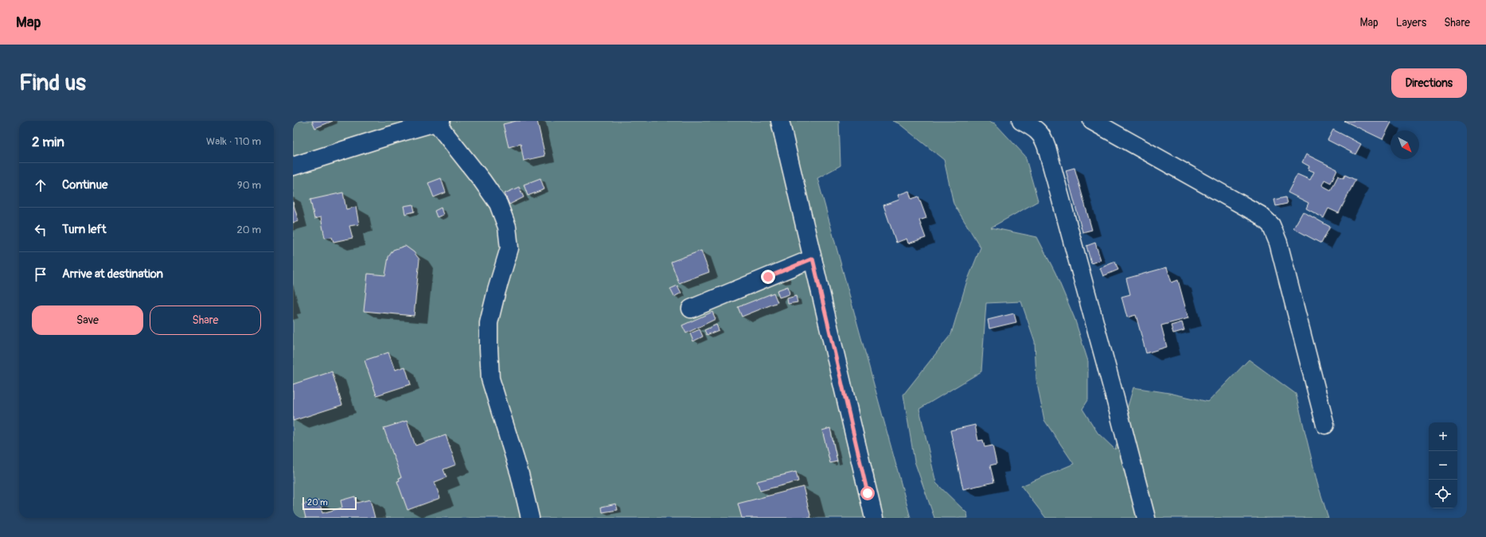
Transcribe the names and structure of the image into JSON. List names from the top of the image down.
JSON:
{
  "scale_bar": "20 m",
  "north": "bottom right",
  "page": {
    "header": "Map",
    "nav": ["Map", "Layers", "Share"],
    "buttons": [
      "Directions",
      ["Save", "Share"]
    ],
    "title": "Find us",
    "heading": ["2 min", "Walk · 110 m"],
    "list": [
      ["Continue", "90 m"],
      ["Turn left", "20 m"],
      "Arrive at destination"
    ],
    "map_buttons": ["+", "−"],
    "scale": "20 m"
  }
}
